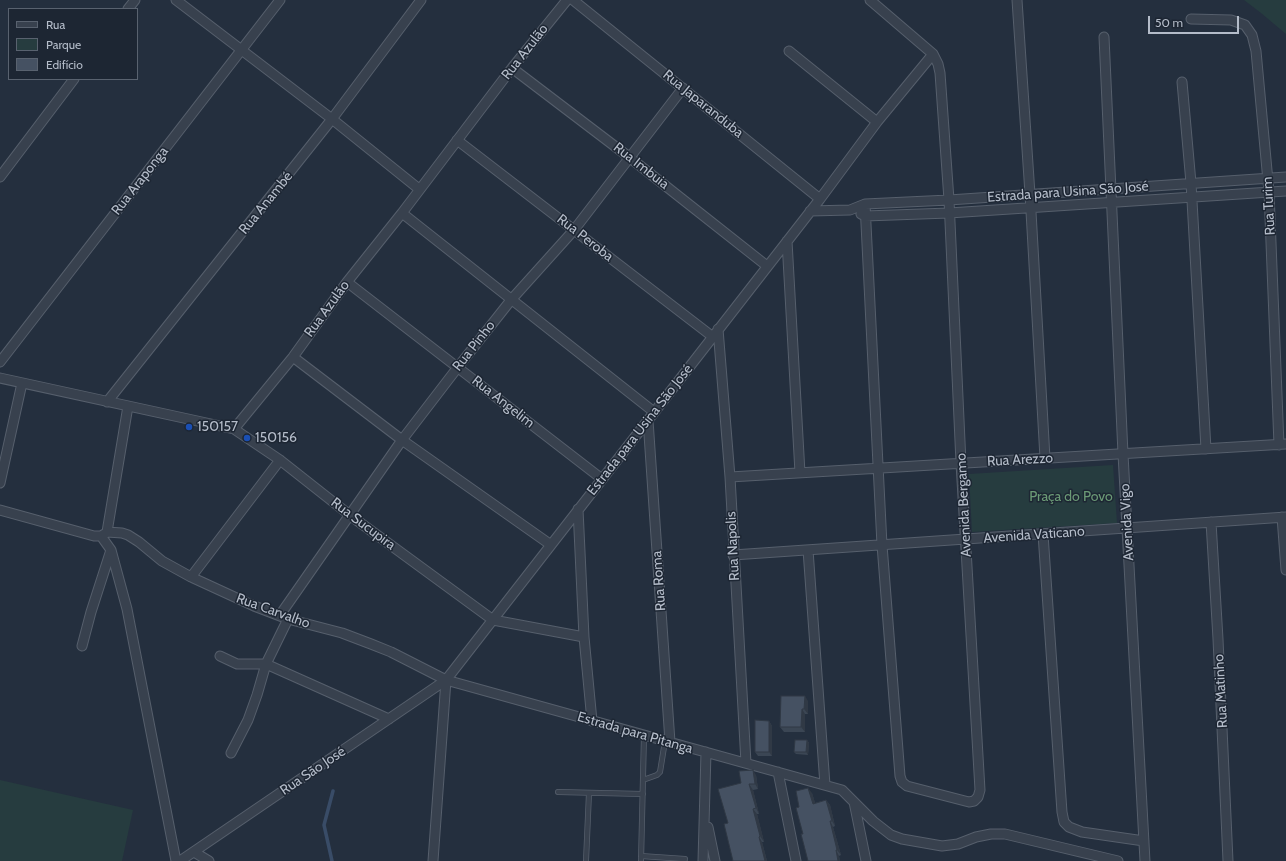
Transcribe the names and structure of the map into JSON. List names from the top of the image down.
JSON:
{
  "streets": {
    "street": [
      "Rua Azulão",
      "Rua Japaranduba",
      "Rua Imbuia",
      "Rua Araponga",
      "Estrada para Usina São José",
      "Rua Anambé",
      "Rua Turim",
      "Rua Peroba",
      "Rua Pinho",
      "Rua Angelim",
      "Rua Arezzo",
      "Avenida Bergamo",
      "Avenida Vigo",
      "Rua Sucupira",
      "Avenida Vaticano",
      "Rua Napolis",
      "Rua Roma",
      "Rua Carvalho",
      "Rua Matinho",
      "Estrada para Pitanga",
      "Rua São José"
    ]
  },
  "crossings": [
    ["Rua Azulão", "Rua Imbuia"],
    ["Rua Azulão", "Rua Peroba"],
    ["Rua Azulão", "Rua Angelim"],
    ["Rua Azulão", "Rua Sucupira"],
    ["Rua Japaranduba", "Rua Pinho"],
    ["Rua Imbuia", "Estrada para Usina São José"],
    ["Rua Imbuia", "Rua Pinho"],
    ["Estrada para Usina São José", "Rua Turim"],
    ["Estrada para Usina São José", "Rua Peroba"],
    ["Estrada para Usina São José", "Rua Angelim"],
    ["Estrada para Usina São José", "Avenida Bergamo"],
    ["Estrada para Usina São José", "Avenida Vigo"],
    ["Estrada para Usina São José", "Rua Sucupira"],
    ["Estrada para Usina São José", "Rua Napolis"],
    ["Estrada para Usina São José", "Rua Roma"],
    ["Estrada para Usina São José", "Rua Carvalho"],
    ["Estrada para Usina São José", "Estrada para Pitanga"],
    ["Estrada para Usina São José", "Rua São José"],
    ["Rua Turim", "Rua Arezzo"],
    ["Rua Peroba", "Rua Pinho"],
    ["Rua Peroba", "Rua Napolis"],
    ["Rua Pinho", "Rua Angelim"],
    ["Rua Pinho", "Rua Sucupira"],
    ["Rua Pinho", "Rua Carvalho"],
    ["Rua Arezzo", "Avenida Bergamo"],
    ["Rua Arezzo", "Avenida Vigo"],
    ["Rua Arezzo", "Rua Napolis"],
    ["Avenida Bergamo", "Avenida Vaticano"],
    ["Avenida Vigo", "Avenida Vaticano"],
    ["Avenida Vaticano", "Rua Napolis"],
    ["Avenida Vaticano", "Rua Matinho"],
    ["Rua Napolis", "Estrada para Pitanga"],
    ["Rua Roma", "Estrada para Pitanga"],
    ["Rua Carvalho", "Estrada para Pitanga"],
    ["Rua Carvalho", "Rua São José"],
    ["Estrada para Pitanga", "Rua São José"]
  ],
  "parks": ["Praça do Povo"],
  "places": ["150157", "150156"],
  "legend": ["Rua", "Parque", "Edifício"],
  "scale_bar": "50 m"
}
